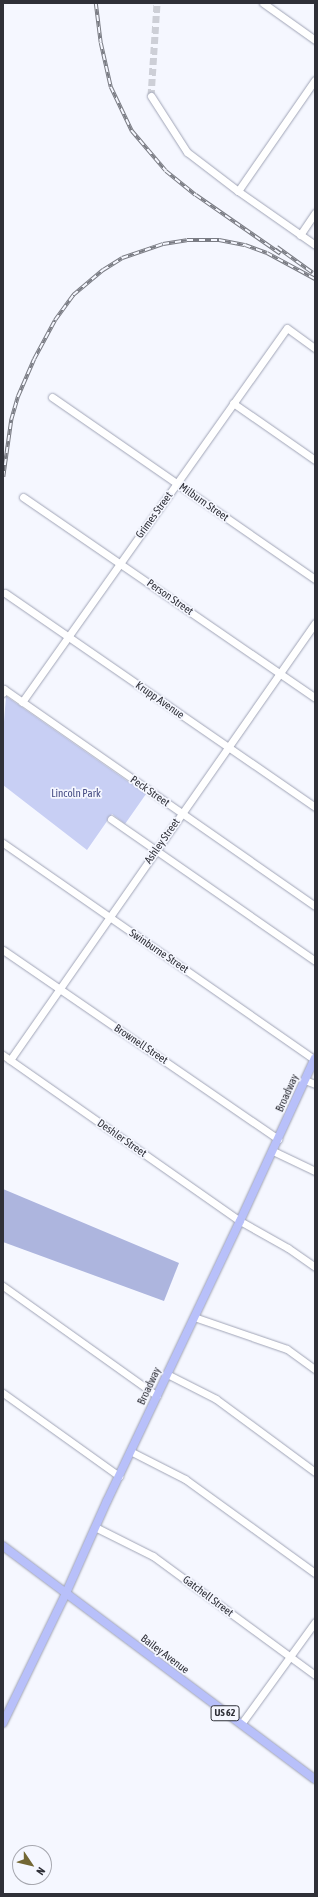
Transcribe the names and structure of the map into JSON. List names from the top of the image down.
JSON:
{
  "streets": {
    "main road": ["Broadway", "Bailey Avenue", "US 62"],
    "street": [
      "Milburn Street",
      "Grimes Street",
      "Person Street",
      "Krupp Avenue",
      "Peck Street",
      "Ashley Street",
      "Swinburne Street",
      "Brownell Street",
      "Deshler Street",
      "Gatchell Street"
    ]
  },
  "crossings": [
    ["Milburn Street", "Grimes Street"],
    ["Grimes Street", "Person Street"],
    ["Grimes Street", "Krupp Avenue"],
    ["Grimes Street", "Peck Street"],
    ["Person Street", "Ashley Street"],
    ["Krupp Avenue", "Ashley Street"],
    ["Peck Street", "Ashley Street"],
    ["Ashley Street", "Swinburne Street"],
    ["Ashley Street", "Brownell Street"],
    ["Ashley Street", "Deshler Street"],
    ["Swinburne Street", "Broadway"],
    ["Brownell Street", "Broadway"],
    ["Broadway", "Deshler Street"],
    ["Broadway", "Gatchell Street"],
    ["Broadway", "Bailey Avenue"]
  ],
  "parks": ["Lincoln Park"],
  "north": "bottom right"
}
